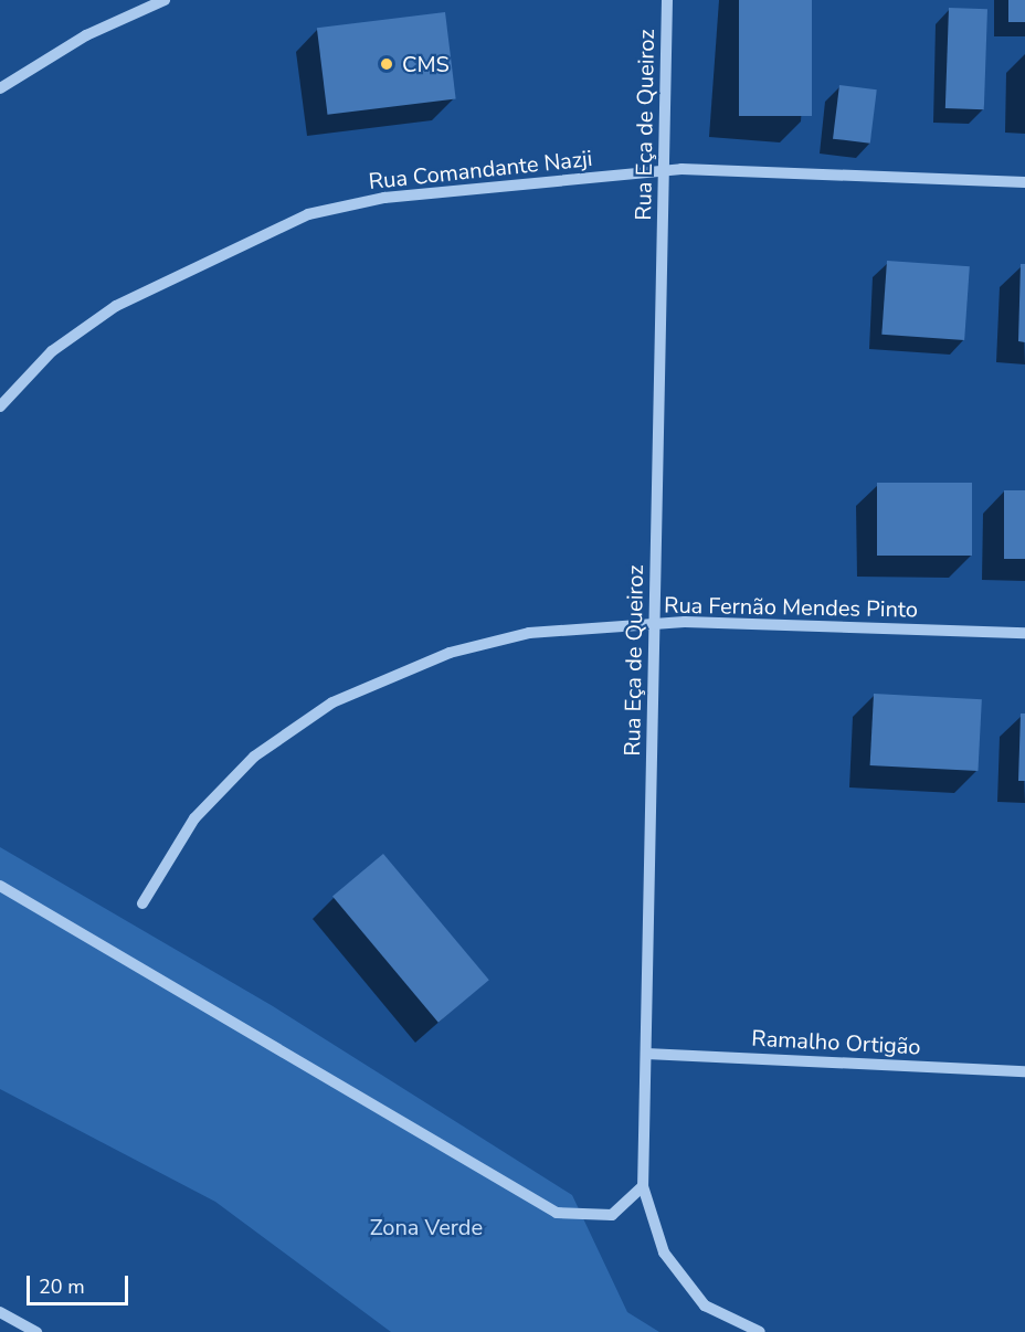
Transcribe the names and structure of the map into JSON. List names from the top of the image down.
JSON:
{
  "streets": {
    "street": [
      "Rua Eça de Queiroz",
      "Rua Comandante Nazji",
      "Rua Fernão Mendes Pinto",
      "Ramalho Ortigão"
    ]
  },
  "crossings": [
    ["Rua Eça de Queiroz", "Rua Comandante Nazji"],
    ["Rua Eça de Queiroz", "Rua Fernão Mendes Pinto"],
    ["Rua Eça de Queiroz", "Ramalho Ortigão"]
  ],
  "parks": ["Zona Verde"],
  "places": ["CMS"],
  "scale_bar": "20 m"
}
